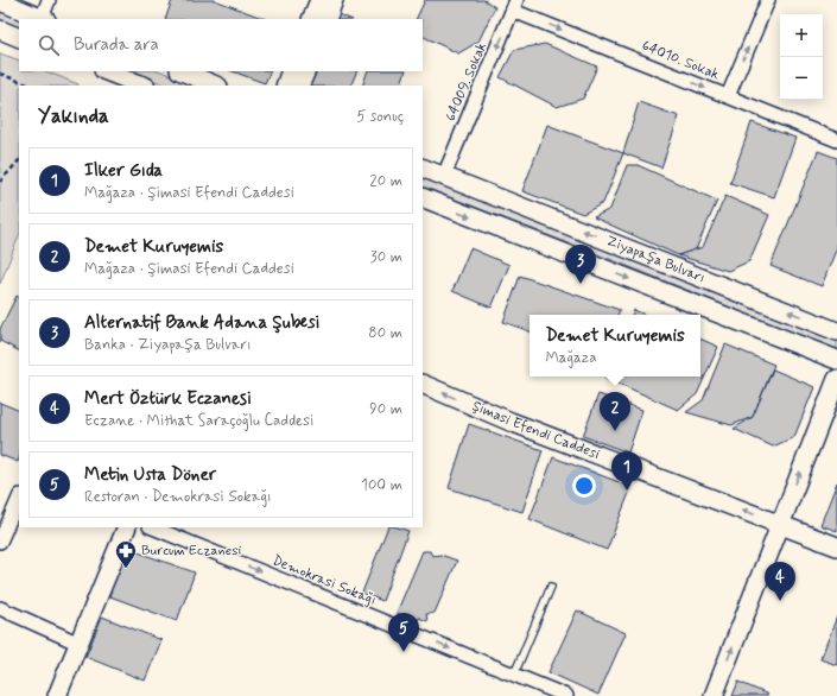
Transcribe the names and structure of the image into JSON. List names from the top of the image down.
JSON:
{
  "streets": {
    "main road": ["Ziyapaşa Bulvarı", "Şimasi Efendi Caddesi"],
    "street": ["64010. Sokak", "64009. Sokak", "Demokrasi Sokağı"]
  },
  "crossings": [
    ["64010. Sokak", "64009. Sokak"],
    ["64009. Sokak", "Ziyapaşa Bulvarı"]
  ],
  "one_way": [
    "64010. Sokak",
    "64009. Sokak",
    "Şimasi Efendi Caddesi",
    "Demokrasi Sokağı"
  ],
  "places": {
    "pharmacy": ["Burcum Eczanesi"]
  },
  "page": {
    "map_buttons": ["+", "−"],
    "search": "Burada ara",
    "heading": ["Yakında", "5 sonuç"],
    "list": [
      {
        "mark": "1",
        "name": "Ilker Gıda",
        "note": "Mağaza · Şimasi Efendi Caddesi",
        "value": "20 m"
      },
      {
        "mark": "2",
        "name": "Demet Kuruyemis",
        "note": "Mağaza · Şimasi Efendi Caddesi",
        "value": "30 m"
      },
      {
        "mark": "3",
        "name": "Alternatif Bank Adana Şubesi",
        "note": "Banka · Ziyapaşa Bulvarı",
        "value": "80 m"
      },
      {
        "mark": "4",
        "name": "Mert Öztürk Eczanesi",
        "note": "Eczane · Mithat Saraçoğlu Caddesi",
        "value": "90 m"
      },
      {
        "mark": "5",
        "name": "Metin Usta Döner",
        "note": "Restoran · Demokrasi Sokağı",
        "value": "100 m"
      }
    ],
    "pins": [
      "3",
      "2",
      "1",
      "4",
      "5"
    ],
    "popup": ["Demet Kuruyemis", "Mağaza"]
  }
}
